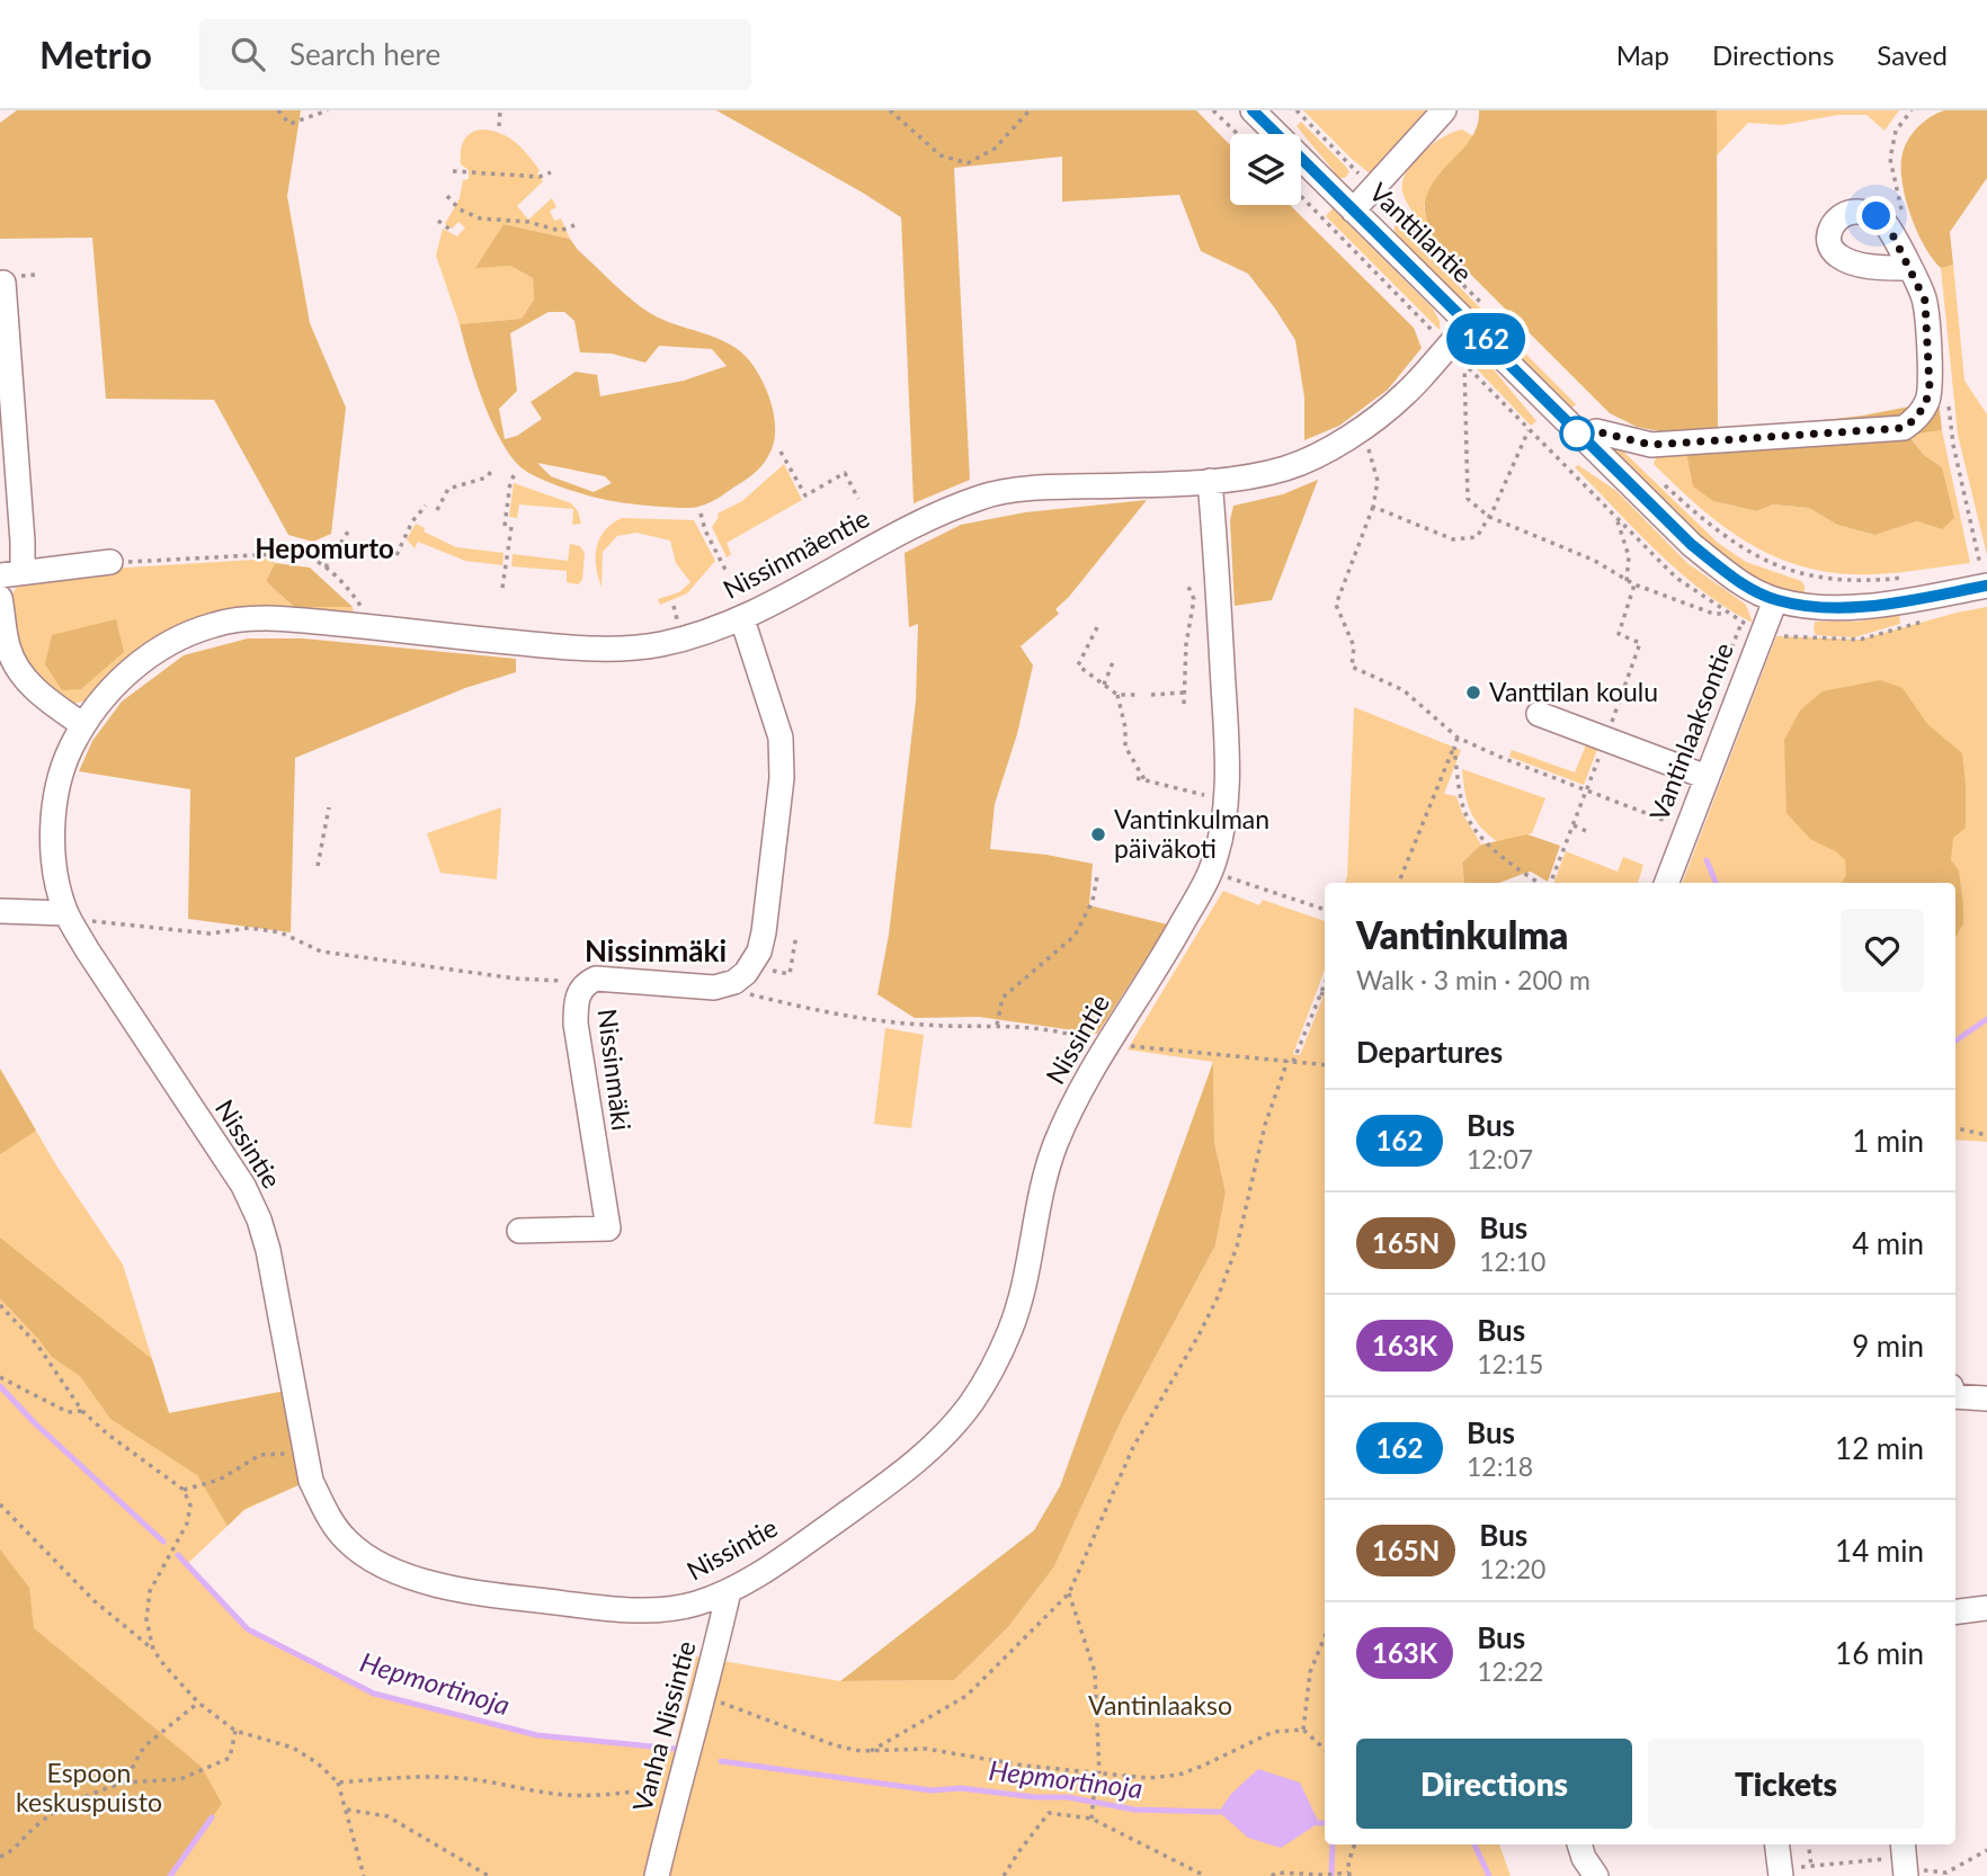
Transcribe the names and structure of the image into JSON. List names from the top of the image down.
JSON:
{
  "streets": {
    "street": [
      "Vanttilantie",
      "Nissinmäentie",
      "Vantinlaaksontie",
      "Nissintie",
      "Nissinmäki",
      "Vanha Nissintie"
    ]
  },
  "crossings": [
    ["Vanttilantie", "Nissinmäentie"],
    ["Vanttilantie", "Vantinlaaksontie"],
    ["Nissinmäentie", "Nissintie"],
    ["Nissintie", "Vanha Nissintie"]
  ],
  "districts": ["Hepomurto", "Nissinmäki"],
  "water": ["Hepmortinoja"],
  "parks": ["Vantinlaakso", "Espoon keskuspuisto"],
  "places": ["Vanttilan koulu", "Vantinkulman päiväkoti"],
  "lines": ["bus line 162"],
  "page": {
    "header": "Metrio",
    "search": "Search here",
    "nav": ["Map", "Directions", "Saved"],
    "on_map": "162",
    "heading": [
      ["Vantinkulma", "Walk · 3 min · 200 m"],
      "Departures"
    ],
    "list": [
      {
        "mark": "162",
        "name": "Bus",
        "note": "12:07",
        "value": "1 min"
      },
      {
        "mark": "165N",
        "name": "Bus",
        "note": "12:10",
        "value": "4 min"
      },
      {
        "mark": "163K",
        "name": "Bus",
        "note": "12:15",
        "value": "9 min"
      },
      {
        "mark": "162",
        "name": "Bus",
        "note": "12:18",
        "value": "12 min"
      },
      {
        "mark": "165N",
        "name": "Bus",
        "note": "12:20",
        "value": "14 min"
      },
      {
        "mark": "163K",
        "name": "Bus",
        "note": "12:22",
        "value": "16 min"
      }
    ],
    "buttons": ["Directions", "Tickets"]
  }
}
